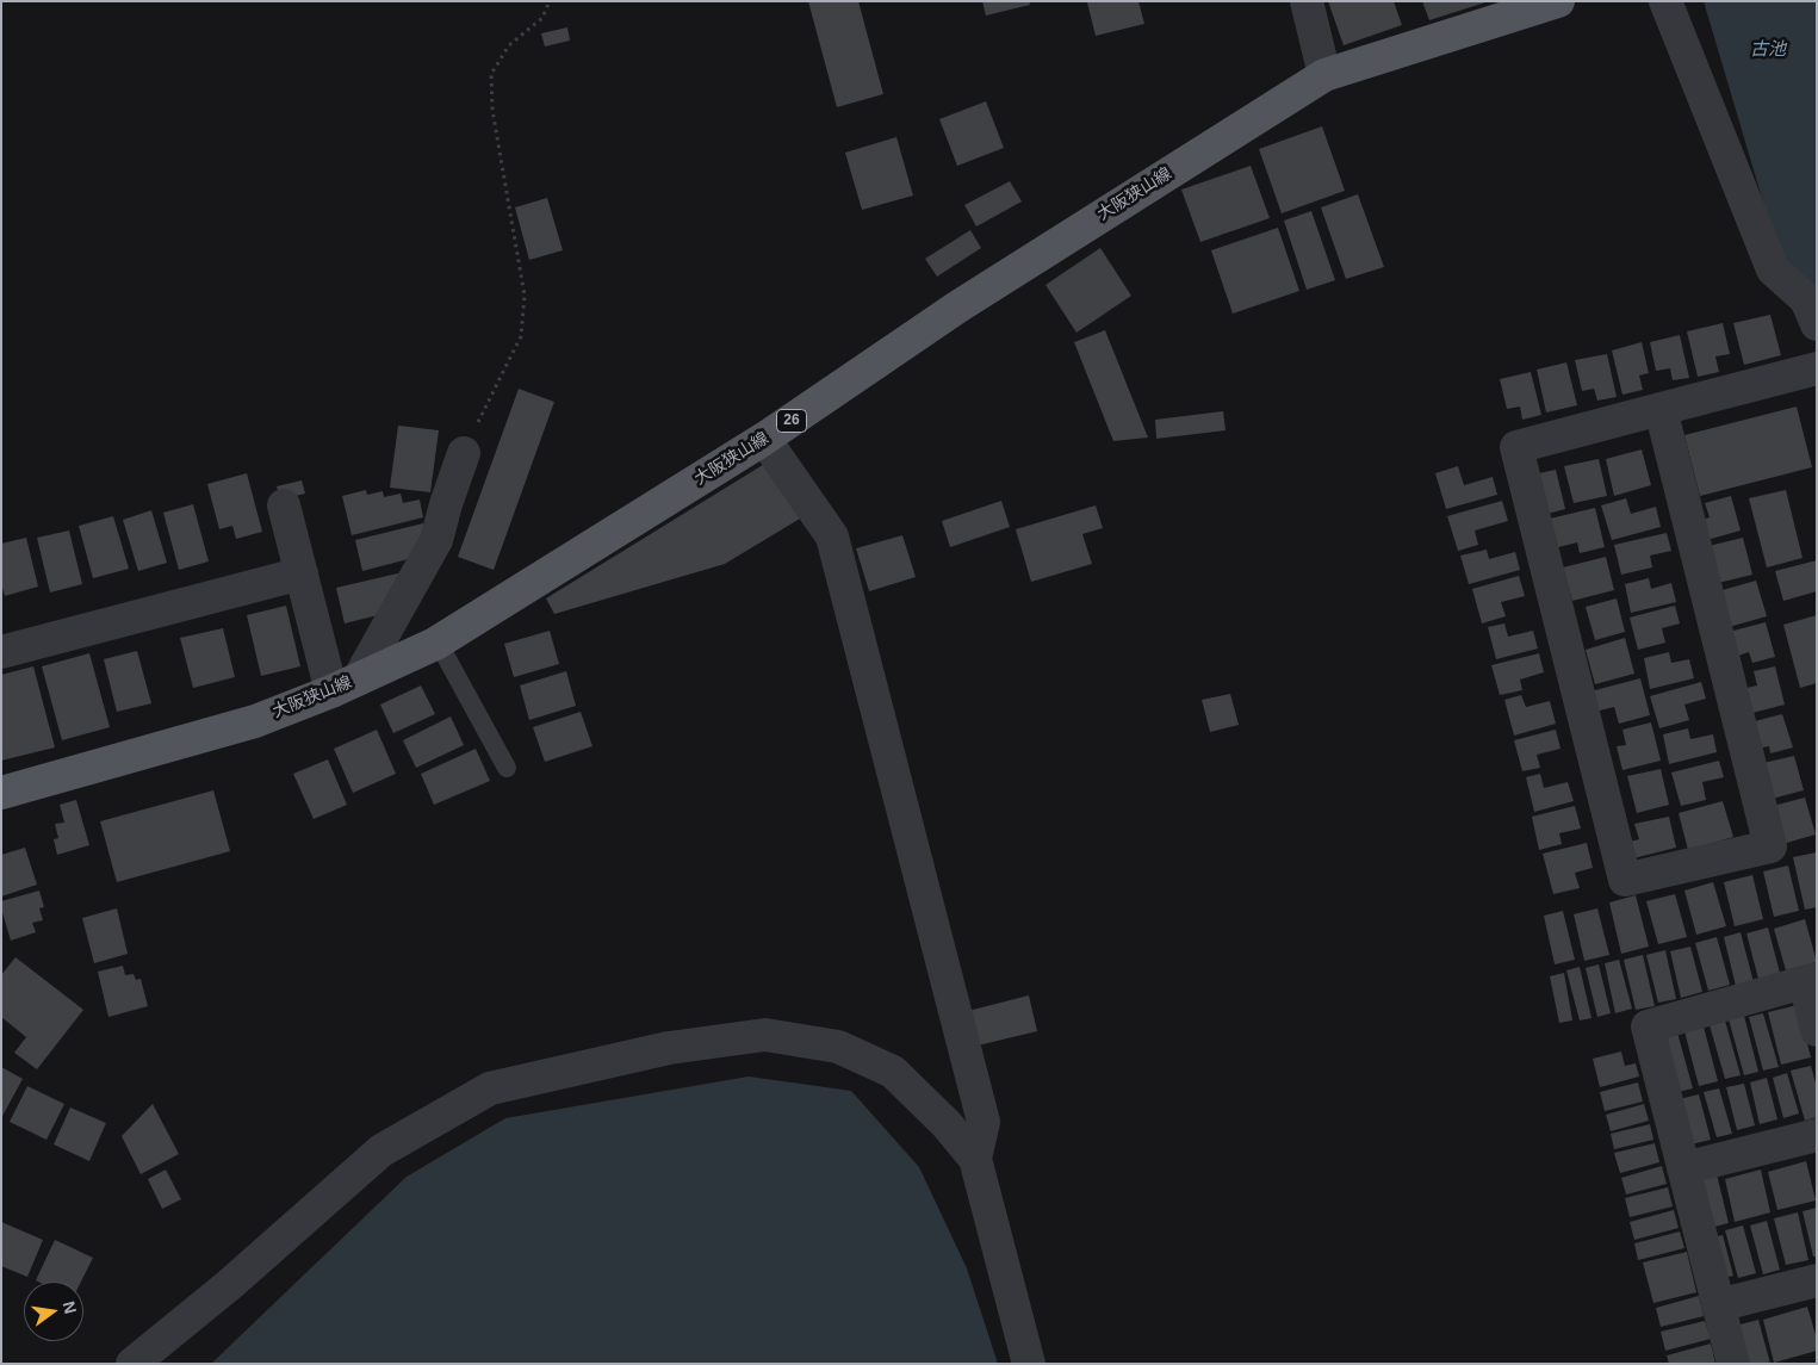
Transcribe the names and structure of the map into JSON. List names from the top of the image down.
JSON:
{
  "streets": {
    "main road": ["大阪狭山線", "26"]
  },
  "water": ["古池"],
  "north": "right"
}
